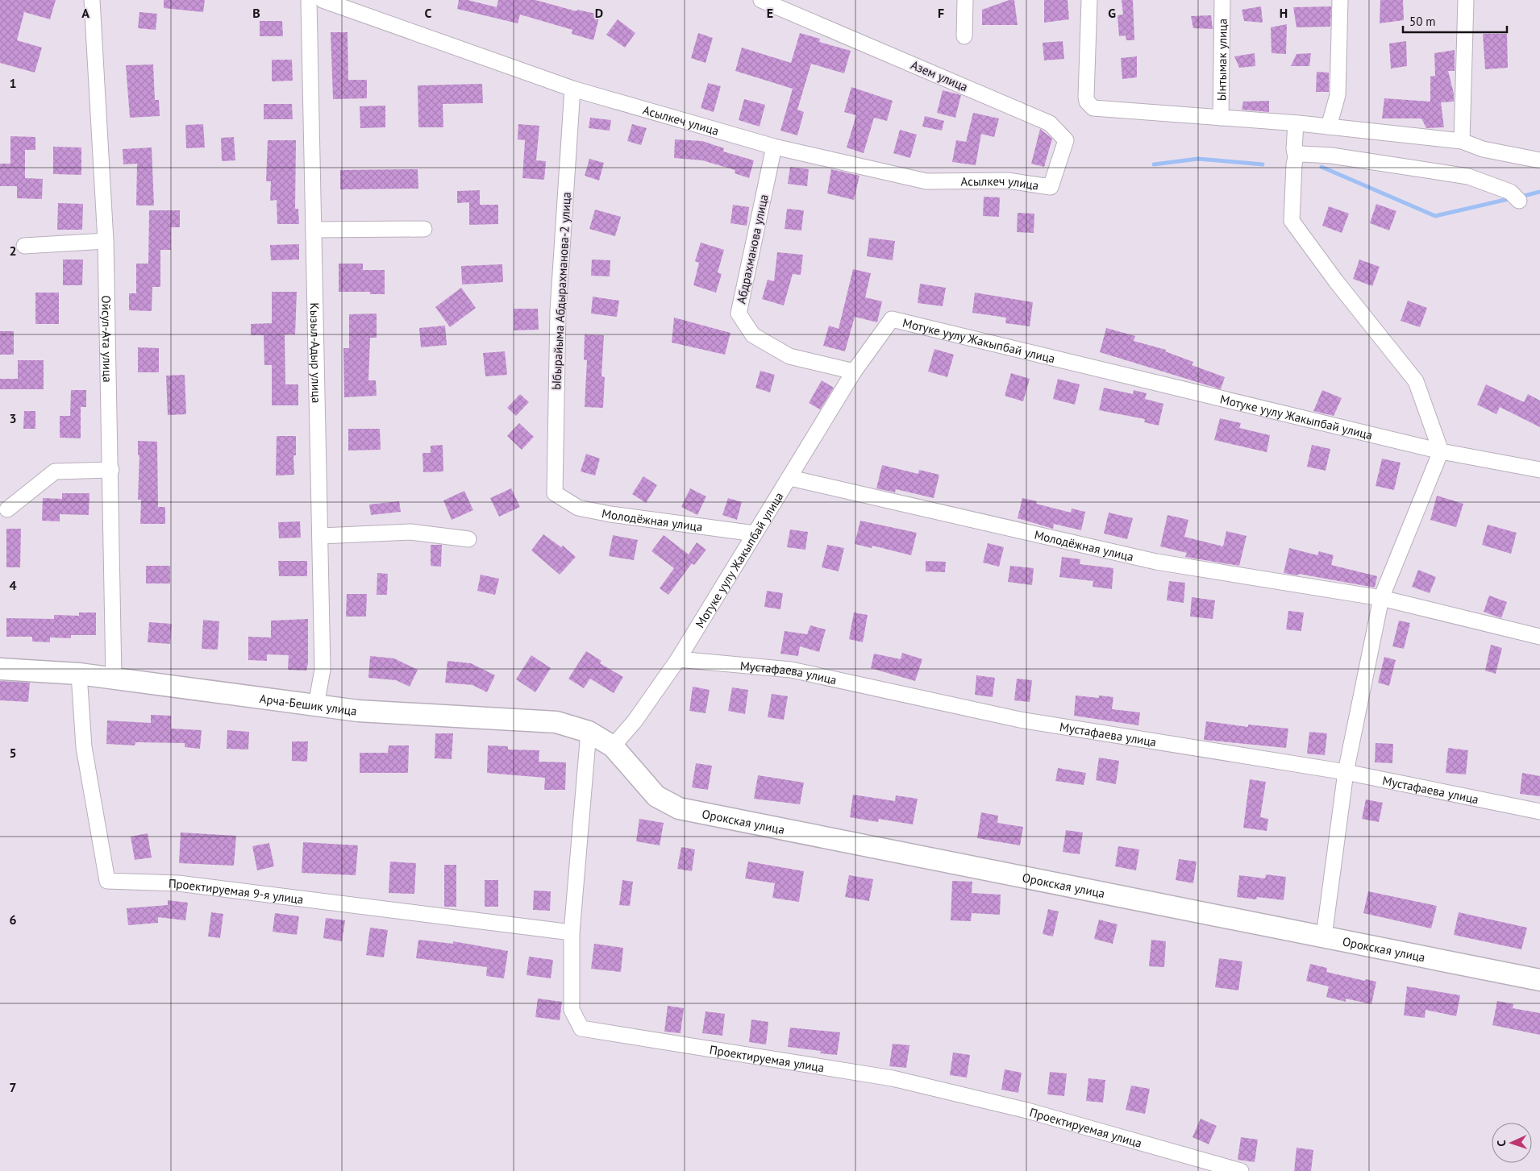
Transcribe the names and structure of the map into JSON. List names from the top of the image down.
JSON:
{
  "streets": {
    "street": [
      "Ынтымак улица",
      "Азем улица",
      "Асылкеч улица",
      "Абдрахманова улица",
      "Ыбырайыма Абдырахманова-2 улица",
      "Ойсул-Ата улица",
      "Мотуке уулу Жакыпбай улица",
      "Кызыл-Адыр улица",
      "Молодёжная улица",
      "Мустафаева улица",
      "Арча-Бешик улица",
      "Орокская улица",
      "Проектируемая 9-я улица",
      "Проектируемая улица"
    ]
  },
  "crossings": [
    ["Азем улица", "Асылкеч улица"],
    ["Асылкеч улица", "Абдрахманова улица"],
    ["Асылкеч улица", "Ыбырайыма Абдырахманова-2 улица"],
    ["Абдрахманова улица", "Мотуке уулу Жакыпбай улица"],
    ["Ыбырайыма Абдырахманова-2 улица", "Молодёжная улица"],
    ["Ойсул-Ата улица", "Арча-Бешик улица"],
    ["Мотуке уулу Жакыпбай улица", "Молодёжная улица"],
    ["Мотуке уулу Жакыпбай улица", "Мустафаева улица"],
    ["Мотуке уулу Жакыпбай улица", "Арча-Бешик улица"],
    ["Мотуке уулу Жакыпбай улица", "Орокская улица"],
    ["Кызыл-Адыр улица", "Арча-Бешик улица"],
    ["Арча-Бешик улица", "Орокская улица"],
    ["Арча-Бешик улица", "Проектируемая 9-я улица"],
    ["Арча-Бешик улица", "Проектируемая улица"],
    ["Проектируемая 9-я улица", "Проектируемая улица"]
  ],
  "scale_bar": "50 m",
  "north": "left",
  "grid": {
    "columns": [
      "A",
      "B",
      "C",
      "D",
      "E",
      "F",
      "G",
      "H"
    ],
    "rows": [
      "1",
      "2",
      "3",
      "4",
      "5",
      "6",
      "7"
    ]
  }
}
